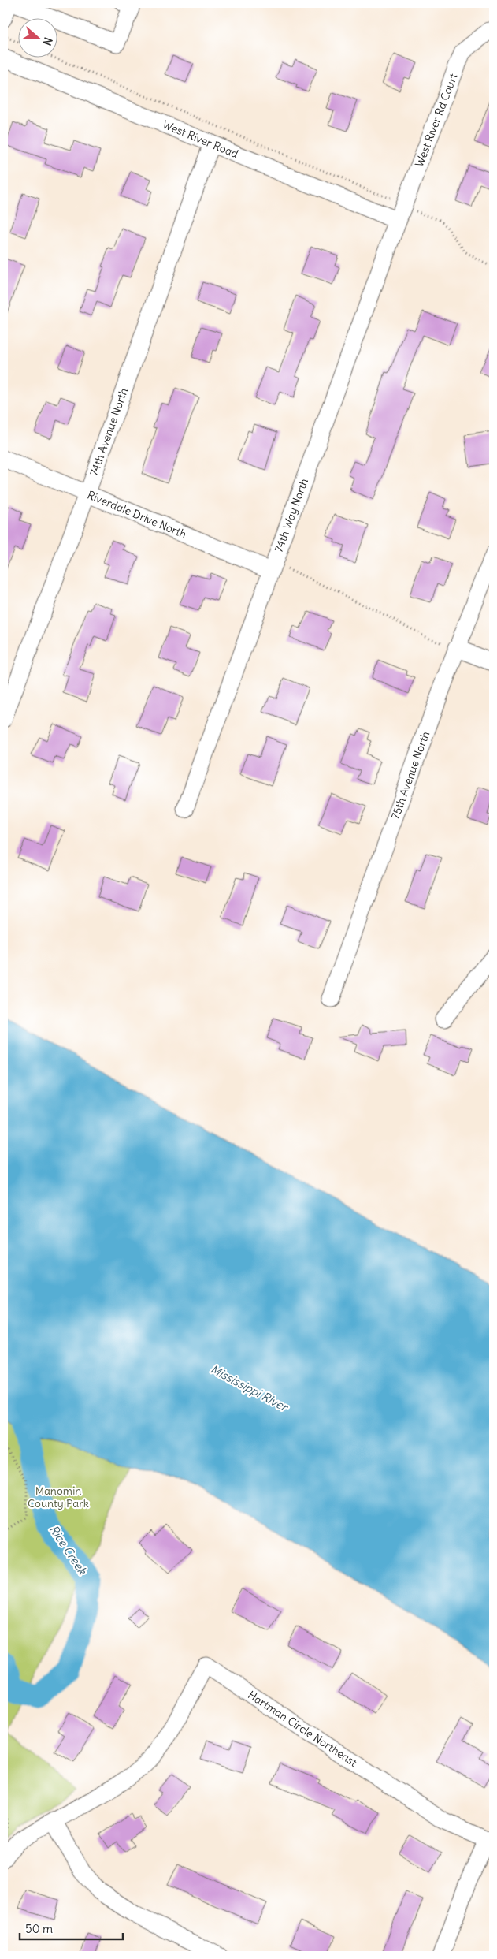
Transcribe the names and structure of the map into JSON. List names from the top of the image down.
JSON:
{
  "streets": {
    "street": [
      "West River Rd Court",
      "West River Road",
      "74th Avenue North",
      "74th Way North",
      "Riverdale Drive North",
      "75th Avenue North",
      "Hartman Circle Northeast"
    ]
  },
  "crossings": [
    ["West River Rd Court", "West River Road"],
    ["West River Rd Court", "74th Way North"],
    ["West River Road", "74th Avenue North"],
    ["West River Road", "74th Way North"],
    ["74th Avenue North", "Riverdale Drive North"],
    ["74th Way North", "Riverdale Drive North"]
  ],
  "water": ["Mississippi River", "Rice Creek"],
  "parks": ["Manomin County Park"],
  "scale_bar": "50 m",
  "north": "right"
}
